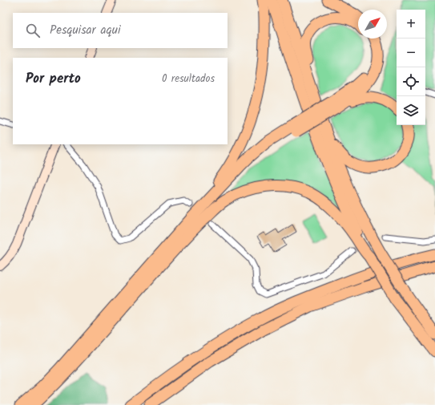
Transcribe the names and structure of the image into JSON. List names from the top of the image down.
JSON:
{
  "north": "top right",
  "page": {
    "map_buttons": ["+", "−"],
    "search": "Pesquisar aqui",
    "heading": ["Por perto", "0 resultados"]
  }
}
